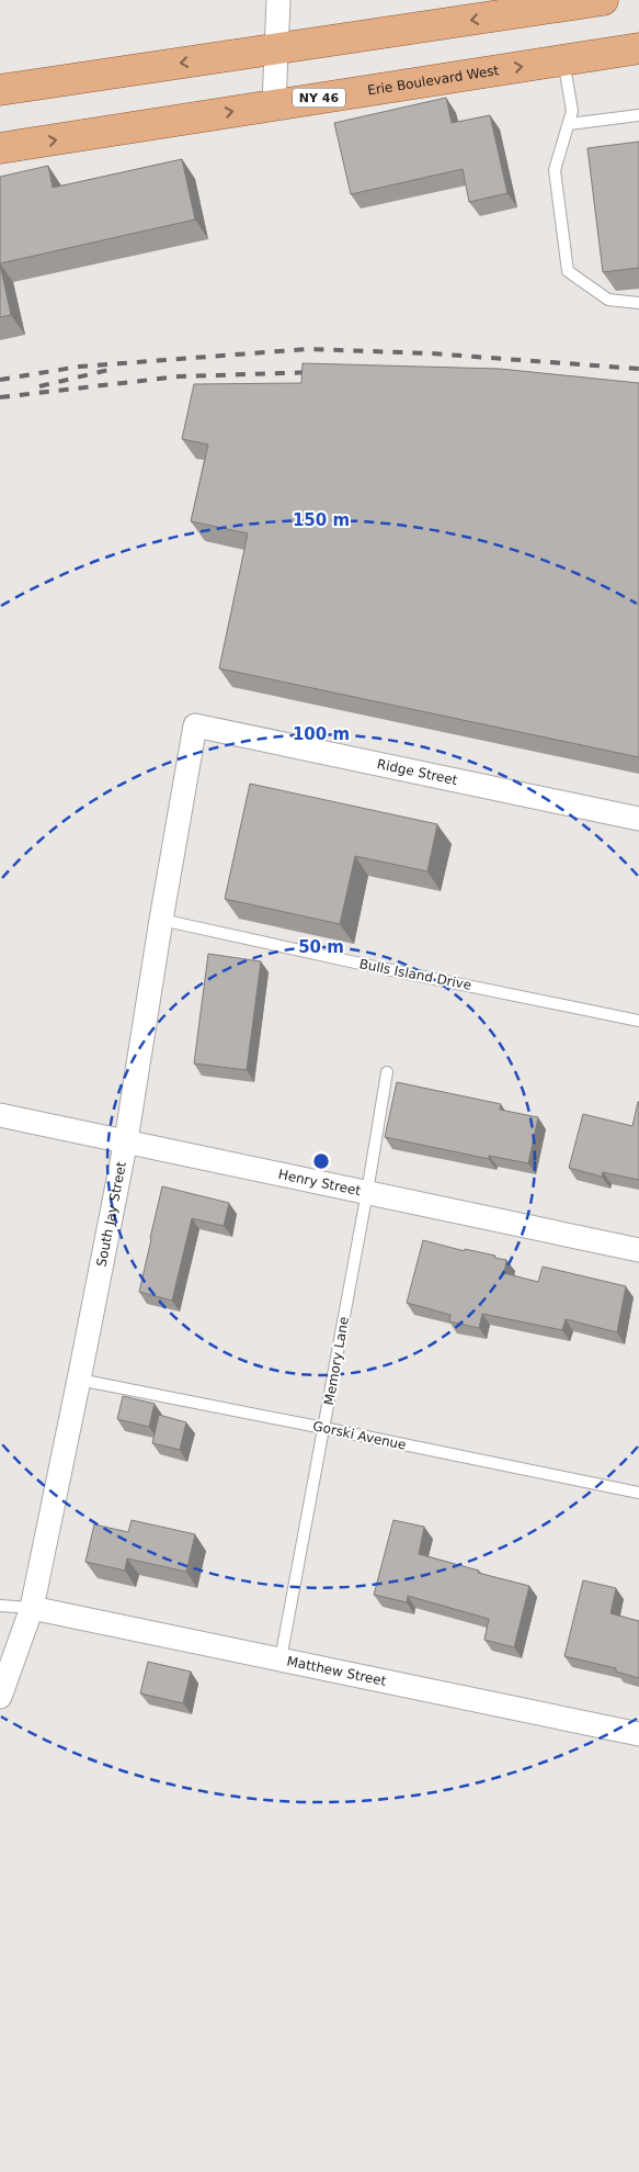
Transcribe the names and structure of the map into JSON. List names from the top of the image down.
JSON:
{
  "streets": {
    "main road": ["Erie Boulevard West", "NY 46"],
    "street": [
      "Ridge Street",
      "Henry Street",
      "South Jay Street",
      "Matthew Street"
    ],
    "lane": ["Bulls Island Drive", "Memory Lane", "Gorski Avenue"]
  },
  "crossings": [
    ["Ridge Street", "South Jay Street"],
    ["Bulls Island Drive", "South Jay Street"],
    ["Henry Street", "South Jay Street"],
    ["Henry Street", "Memory Lane"],
    ["South Jay Street", "Gorski Avenue"],
    ["South Jay Street", "Matthew Street"],
    ["Memory Lane", "Gorski Avenue"],
    ["Memory Lane", "Matthew Street"]
  ],
  "rings": ["150 m", "100 m", "50 m"]
}
